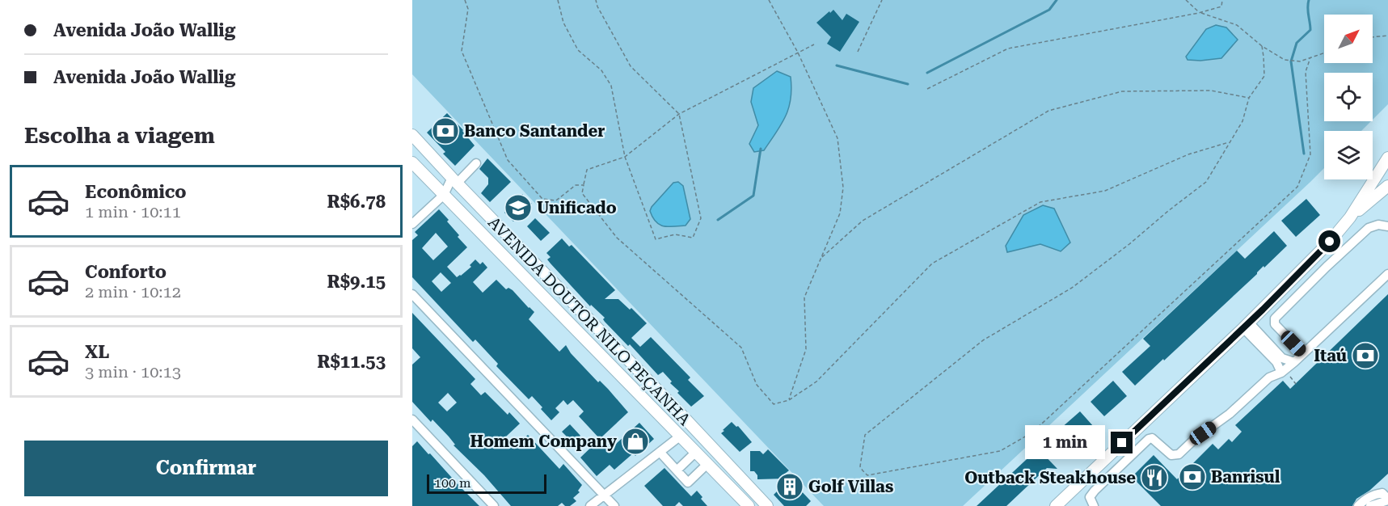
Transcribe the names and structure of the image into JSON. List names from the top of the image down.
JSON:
{
  "streets": {
    "main road": ["AVENIDA DOUTOR NILO PEÇANHA"]
  },
  "places": {
    "bank": ["Banco Santander", "Itaú", "Banrisul"],
    "school or university": ["Unificado"],
    "shop": ["Homem Company"],
    "restaurant": ["Outback Steakhouse"],
    "building": ["Golf Villas"]
  },
  "scale_bar": "100 m",
  "north": "top right",
  "page": {
    "banner": ["Avenida João Wallig", "Avenida João Wallig"],
    "heading": "Escolha a viagem",
    "list": [
      {
        "name": "Econômico",
        "note": "1 min · 10:11",
        "value": "R$6.78"
      },
      {
        "name": "Conforto",
        "note": "2 min · 10:12",
        "value": "R$9.15"
      },
      {
        "name": "XL",
        "note": "3 min · 10:13",
        "value": "R$11.53"
      }
    ],
    "bubble": "1 min",
    "buttons": "Confirmar",
    "scale": "100 m"
  }
}
